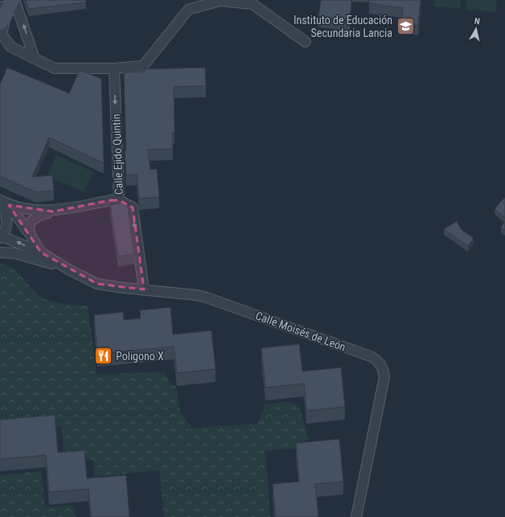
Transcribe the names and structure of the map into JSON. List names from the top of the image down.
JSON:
{
  "streets": {
    "street": ["Calle Ejido Quintin", "Calle Moisés de León"]
  },
  "crossings": [
    ["Calle Ejido Quintin", "Calle Moisés de León"]
  ],
  "one_way": ["Calle Ejido Quintin"],
  "places": {
    "school or university": ["Instituto de Educación Secundaria Lancia"],
    "restaurant": ["Poligono X"]
  },
  "north": "top"
}
